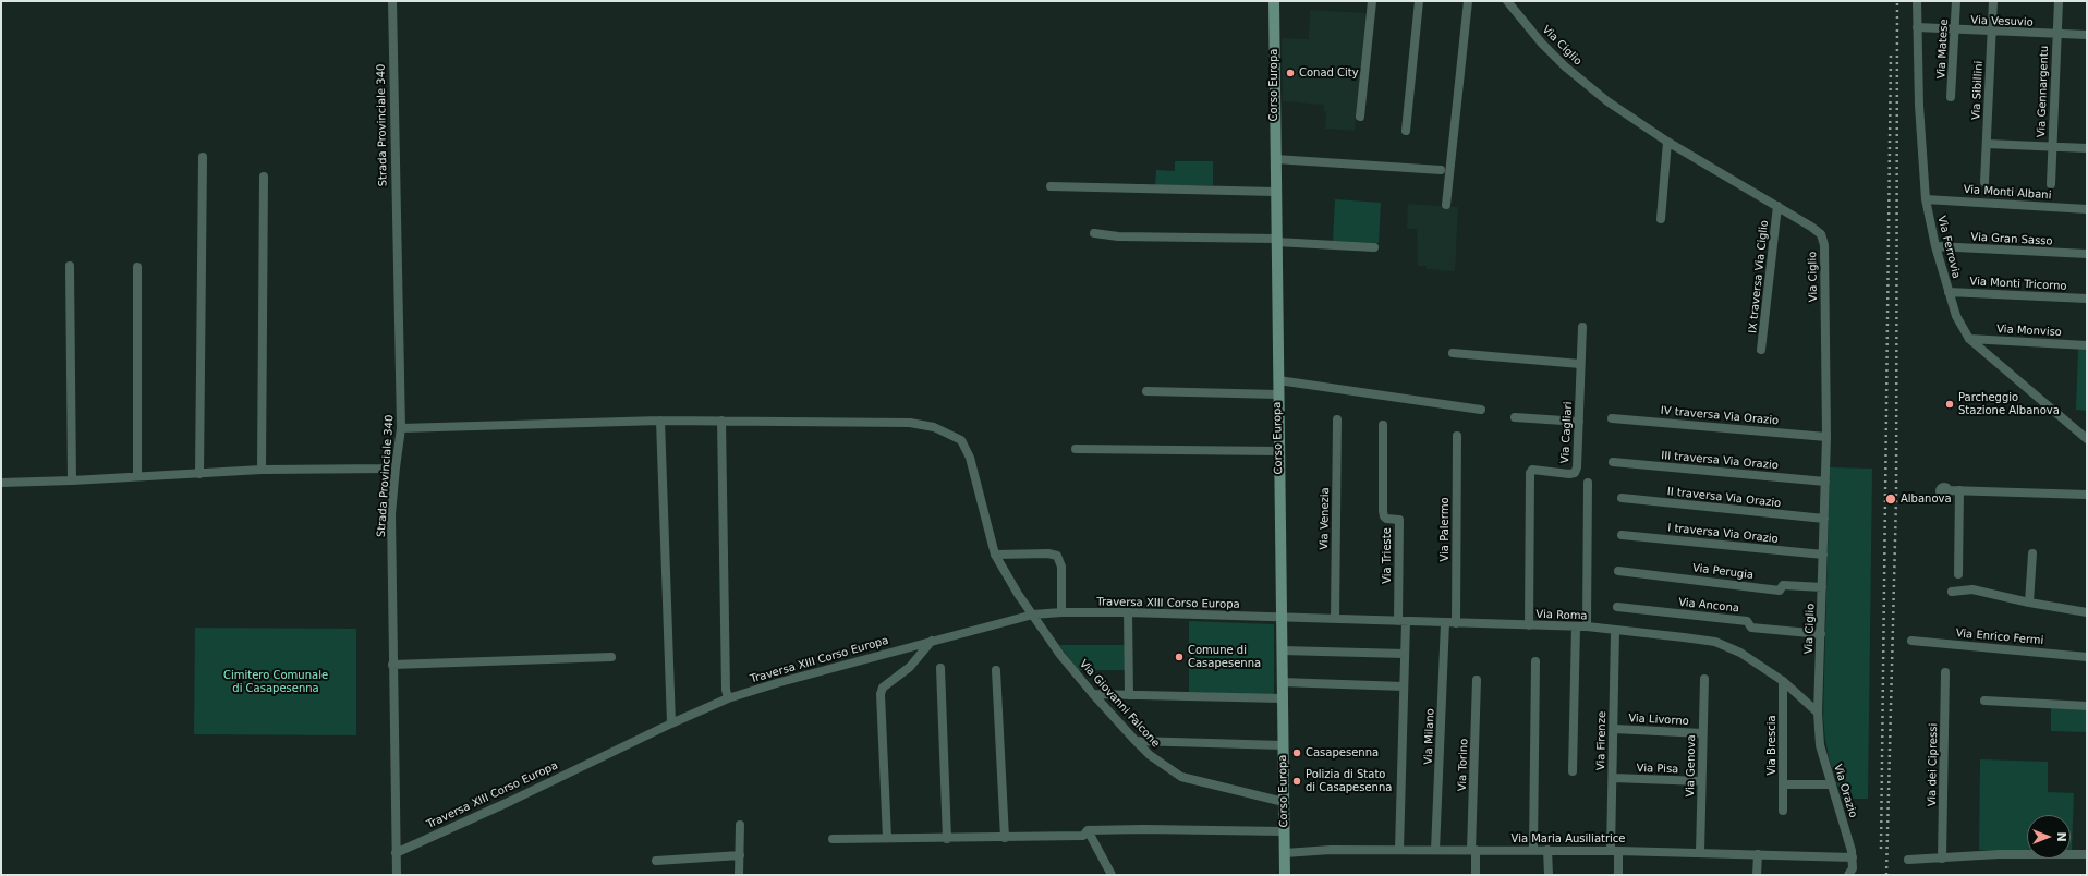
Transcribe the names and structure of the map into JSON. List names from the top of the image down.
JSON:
{
  "streets": {
    "street": [
      "Via Vesuvio",
      "Via Ciglio",
      "Via Matese",
      "Corso Europa",
      "Via Sibillini",
      "Via Gennargentu",
      "Strada Provinciale 340",
      "Via Monti Albani",
      "Via Gran Sasso",
      "Via Ferrovia",
      "IX traversa Via Ciglio",
      "Via Monti Tricorno",
      "Via Monviso",
      "IV traversa Via Orazio",
      "Via Cagliari",
      "III traversa Via Orazio",
      "II traversa Via Orazio",
      "Via Venezia",
      "Via Palermo",
      "I traversa Via Orazio",
      "Via Trieste",
      "Via Perugia",
      "Traversa XIII Corso Europa",
      "Via Ancona",
      "Via Roma",
      "Via Enrico Fermi",
      "Via Giovanni Falcone",
      "Via Livorno",
      "Via Milano",
      "Via Firenze",
      "Via Brescia",
      "Via Torino",
      "Via dei Cipressi",
      "Via Genova",
      "Via Pisa",
      "Via Orazio",
      "Via Maria Ausiliatrice"
    ]
  },
  "crossings": [
    ["Via Vesuvio", "Via Matese"],
    ["Via Vesuvio", "Via Sibillini"],
    ["Via Vesuvio", "Via Gennargentu"],
    ["Via Vesuvio", "Via Ferrovia"],
    ["Via Ciglio", "IX traversa Via Ciglio"],
    ["Via Ciglio", "IV traversa Via Orazio"],
    ["Via Ciglio", "III traversa Via Orazio"],
    ["Via Ciglio", "II traversa Via Orazio"],
    ["Via Ciglio", "I traversa Via Orazio"],
    ["Via Ciglio", "Via Perugia"],
    ["Via Ciglio", "Via Ancona"],
    ["Via Ciglio", "Via Roma"],
    ["Via Ciglio", "Via Orazio"],
    ["Corso Europa", "Traversa XIII Corso Europa"],
    ["Corso Europa", "Via Roma"],
    ["Corso Europa", "Via Giovanni Falcone"],
    ["Corso Europa", "Via Maria Ausiliatrice"],
    ["Strada Provinciale 340", "Traversa XIII Corso Europa"],
    ["Strada Provinciale 340", "Via Giovanni Falcone"],
    ["Via Monti Albani", "Via Ferrovia"],
    ["Via Gran Sasso", "Via Ferrovia"],
    ["Via Ferrovia", "Via Monti Tricorno"],
    ["Via Ferrovia", "Via Monviso"],
    ["Via Cagliari", "Via Roma"],
    ["Via Venezia", "Via Roma"],
    ["Via Palermo", "Via Roma"],
    ["Via Trieste", "Via Roma"],
    ["Traversa XIII Corso Europa", "Via Roma"],
    ["Traversa XIII Corso Europa", "Via Giovanni Falcone"],
    ["Via Roma", "Via Milano"],
    ["Via Roma", "Via Firenze"],
    ["Via Roma", "Via Brescia"],
    ["Via Roma", "Via Orazio"],
    ["Via Livorno", "Via Firenze"],
    ["Via Livorno", "Via Genova"],
    ["Via Milano", "Via Maria Ausiliatrice"],
    ["Via Firenze", "Via Pisa"],
    ["Via Firenze", "Via Maria Ausiliatrice"],
    ["Via Torino", "Via Maria Ausiliatrice"],
    ["Via Genova", "Via Pisa"],
    ["Via Genova", "Via Maria Ausiliatrice"],
    ["Via Orazio", "Via Maria Ausiliatrice"]
  ],
  "parks": ["Cimitero Comunale di Casapesenna"],
  "places": [
    "Conad City",
    "Parcheggio Stazione Albanova",
    "Albanova",
    "Comune di Casapesenna",
    "Casapesenna",
    "Polizia di Stato di Casapesenna"
  ],
  "north": "right"
}
